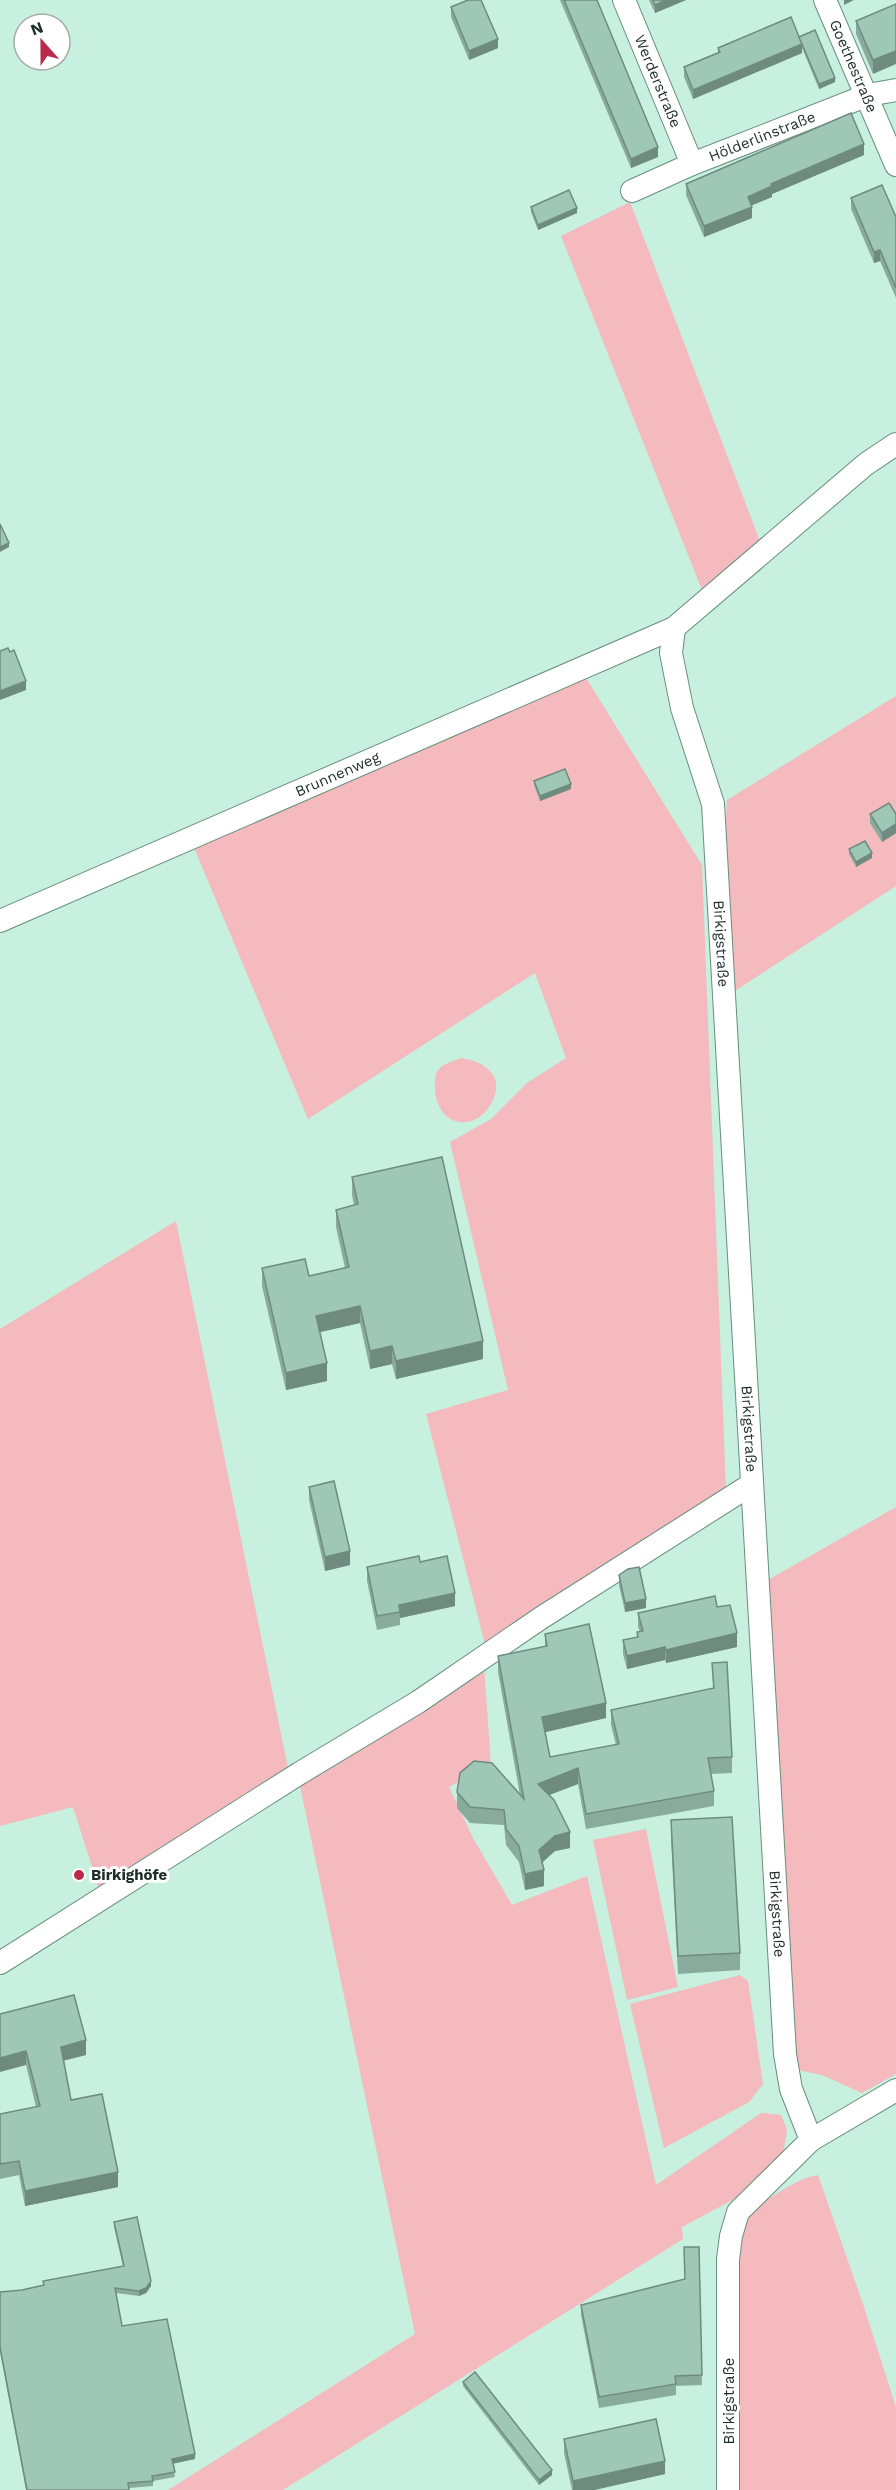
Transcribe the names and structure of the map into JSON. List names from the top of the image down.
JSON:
{
  "streets": {
    "street": [
      "Goethestraße",
      "Werderstraße",
      "Hölderlinstraße",
      "Brunnenweg",
      "Birkigstraße"
    ]
  },
  "crossings": [
    ["Goethestraße", "Hölderlinstraße"],
    ["Werderstraße", "Hölderlinstraße"],
    ["Brunnenweg", "Birkigstraße"]
  ],
  "places": ["Birkighöfe"],
  "north": "top"
}
